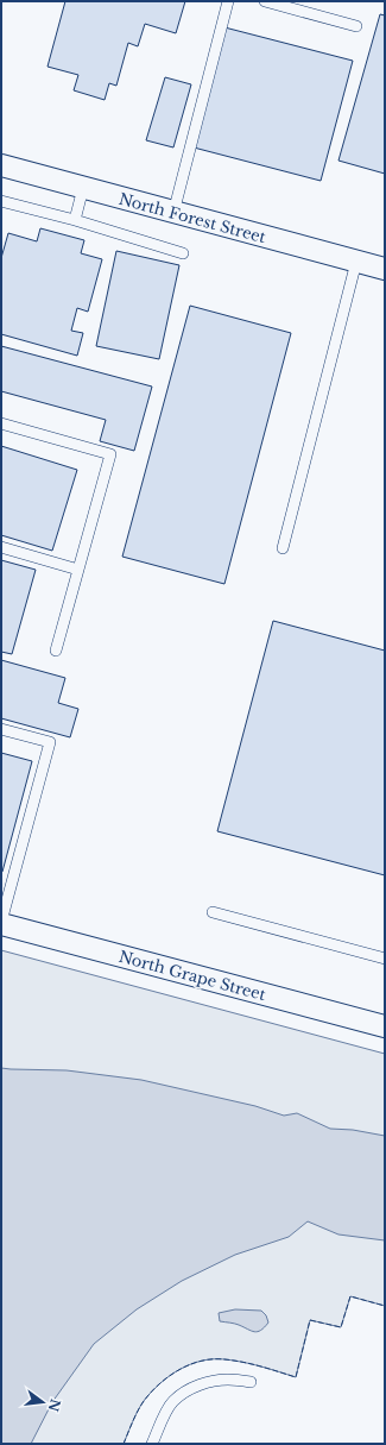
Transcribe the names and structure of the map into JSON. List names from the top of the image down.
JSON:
{
  "streets": {
    "street": ["North Forest Street", "North Grape Street"]
  },
  "north": "right"
}
